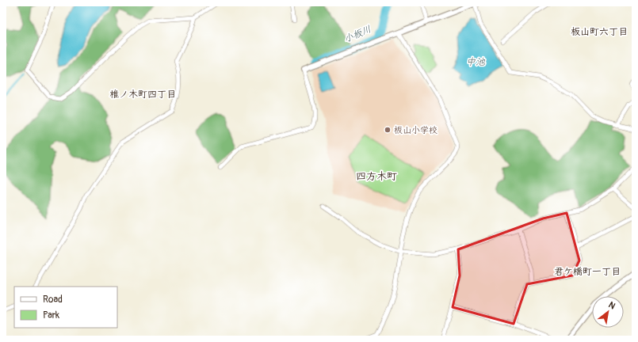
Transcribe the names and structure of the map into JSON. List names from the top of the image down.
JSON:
{
  "districts": [
    "板山町六丁目",
    "椎ノ木町四丁目",
    "四方木町",
    "君ケ橋町一丁目"
  ],
  "water": ["小板川", "中池"],
  "places": ["板山小学校"],
  "legend": ["Road", "Park"],
  "north": "top right"
}
